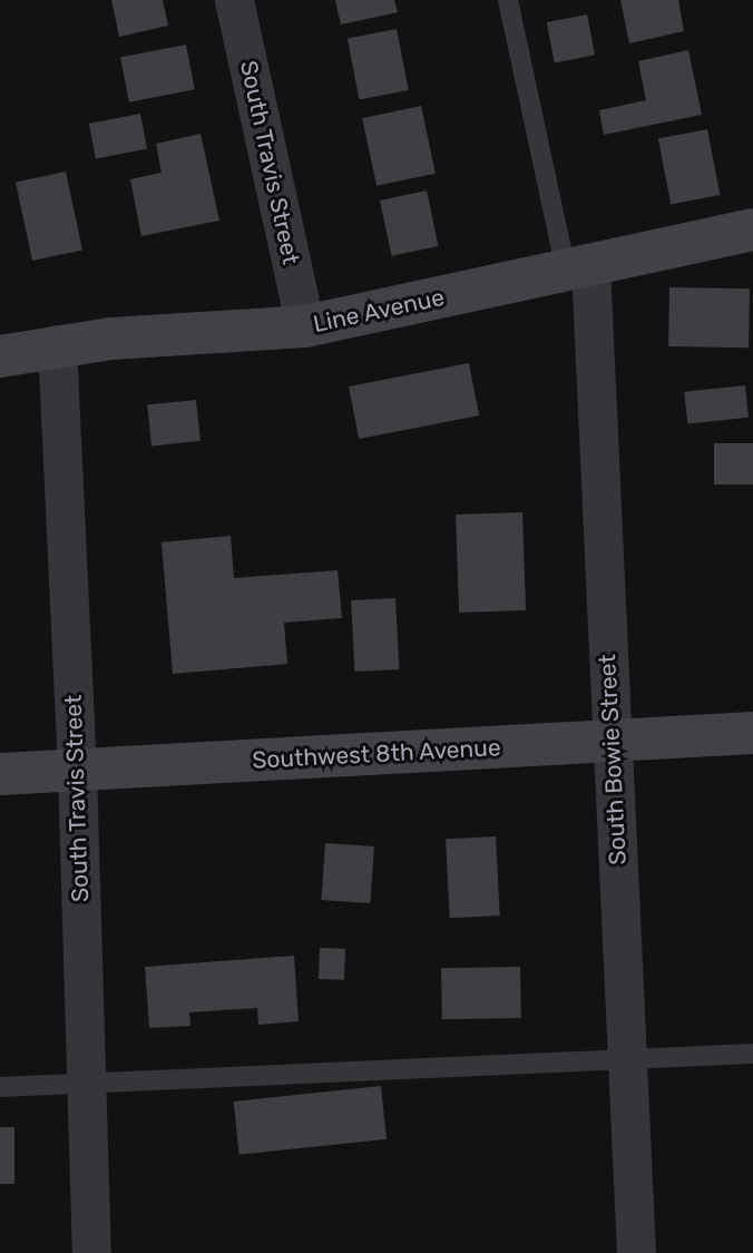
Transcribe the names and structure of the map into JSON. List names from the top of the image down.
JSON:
{
  "streets": {
    "street": [
      "South Travis Street",
      "Line Avenue",
      "Southwest 8th Avenue",
      "South Bowie Street"
    ]
  },
  "crossings": [
    ["South Travis Street", "Line Avenue"],
    ["South Travis Street", "Southwest 8th Avenue"],
    ["Line Avenue", "South Bowie Street"],
    ["Southwest 8th Avenue", "South Bowie Street"]
  ]
}
